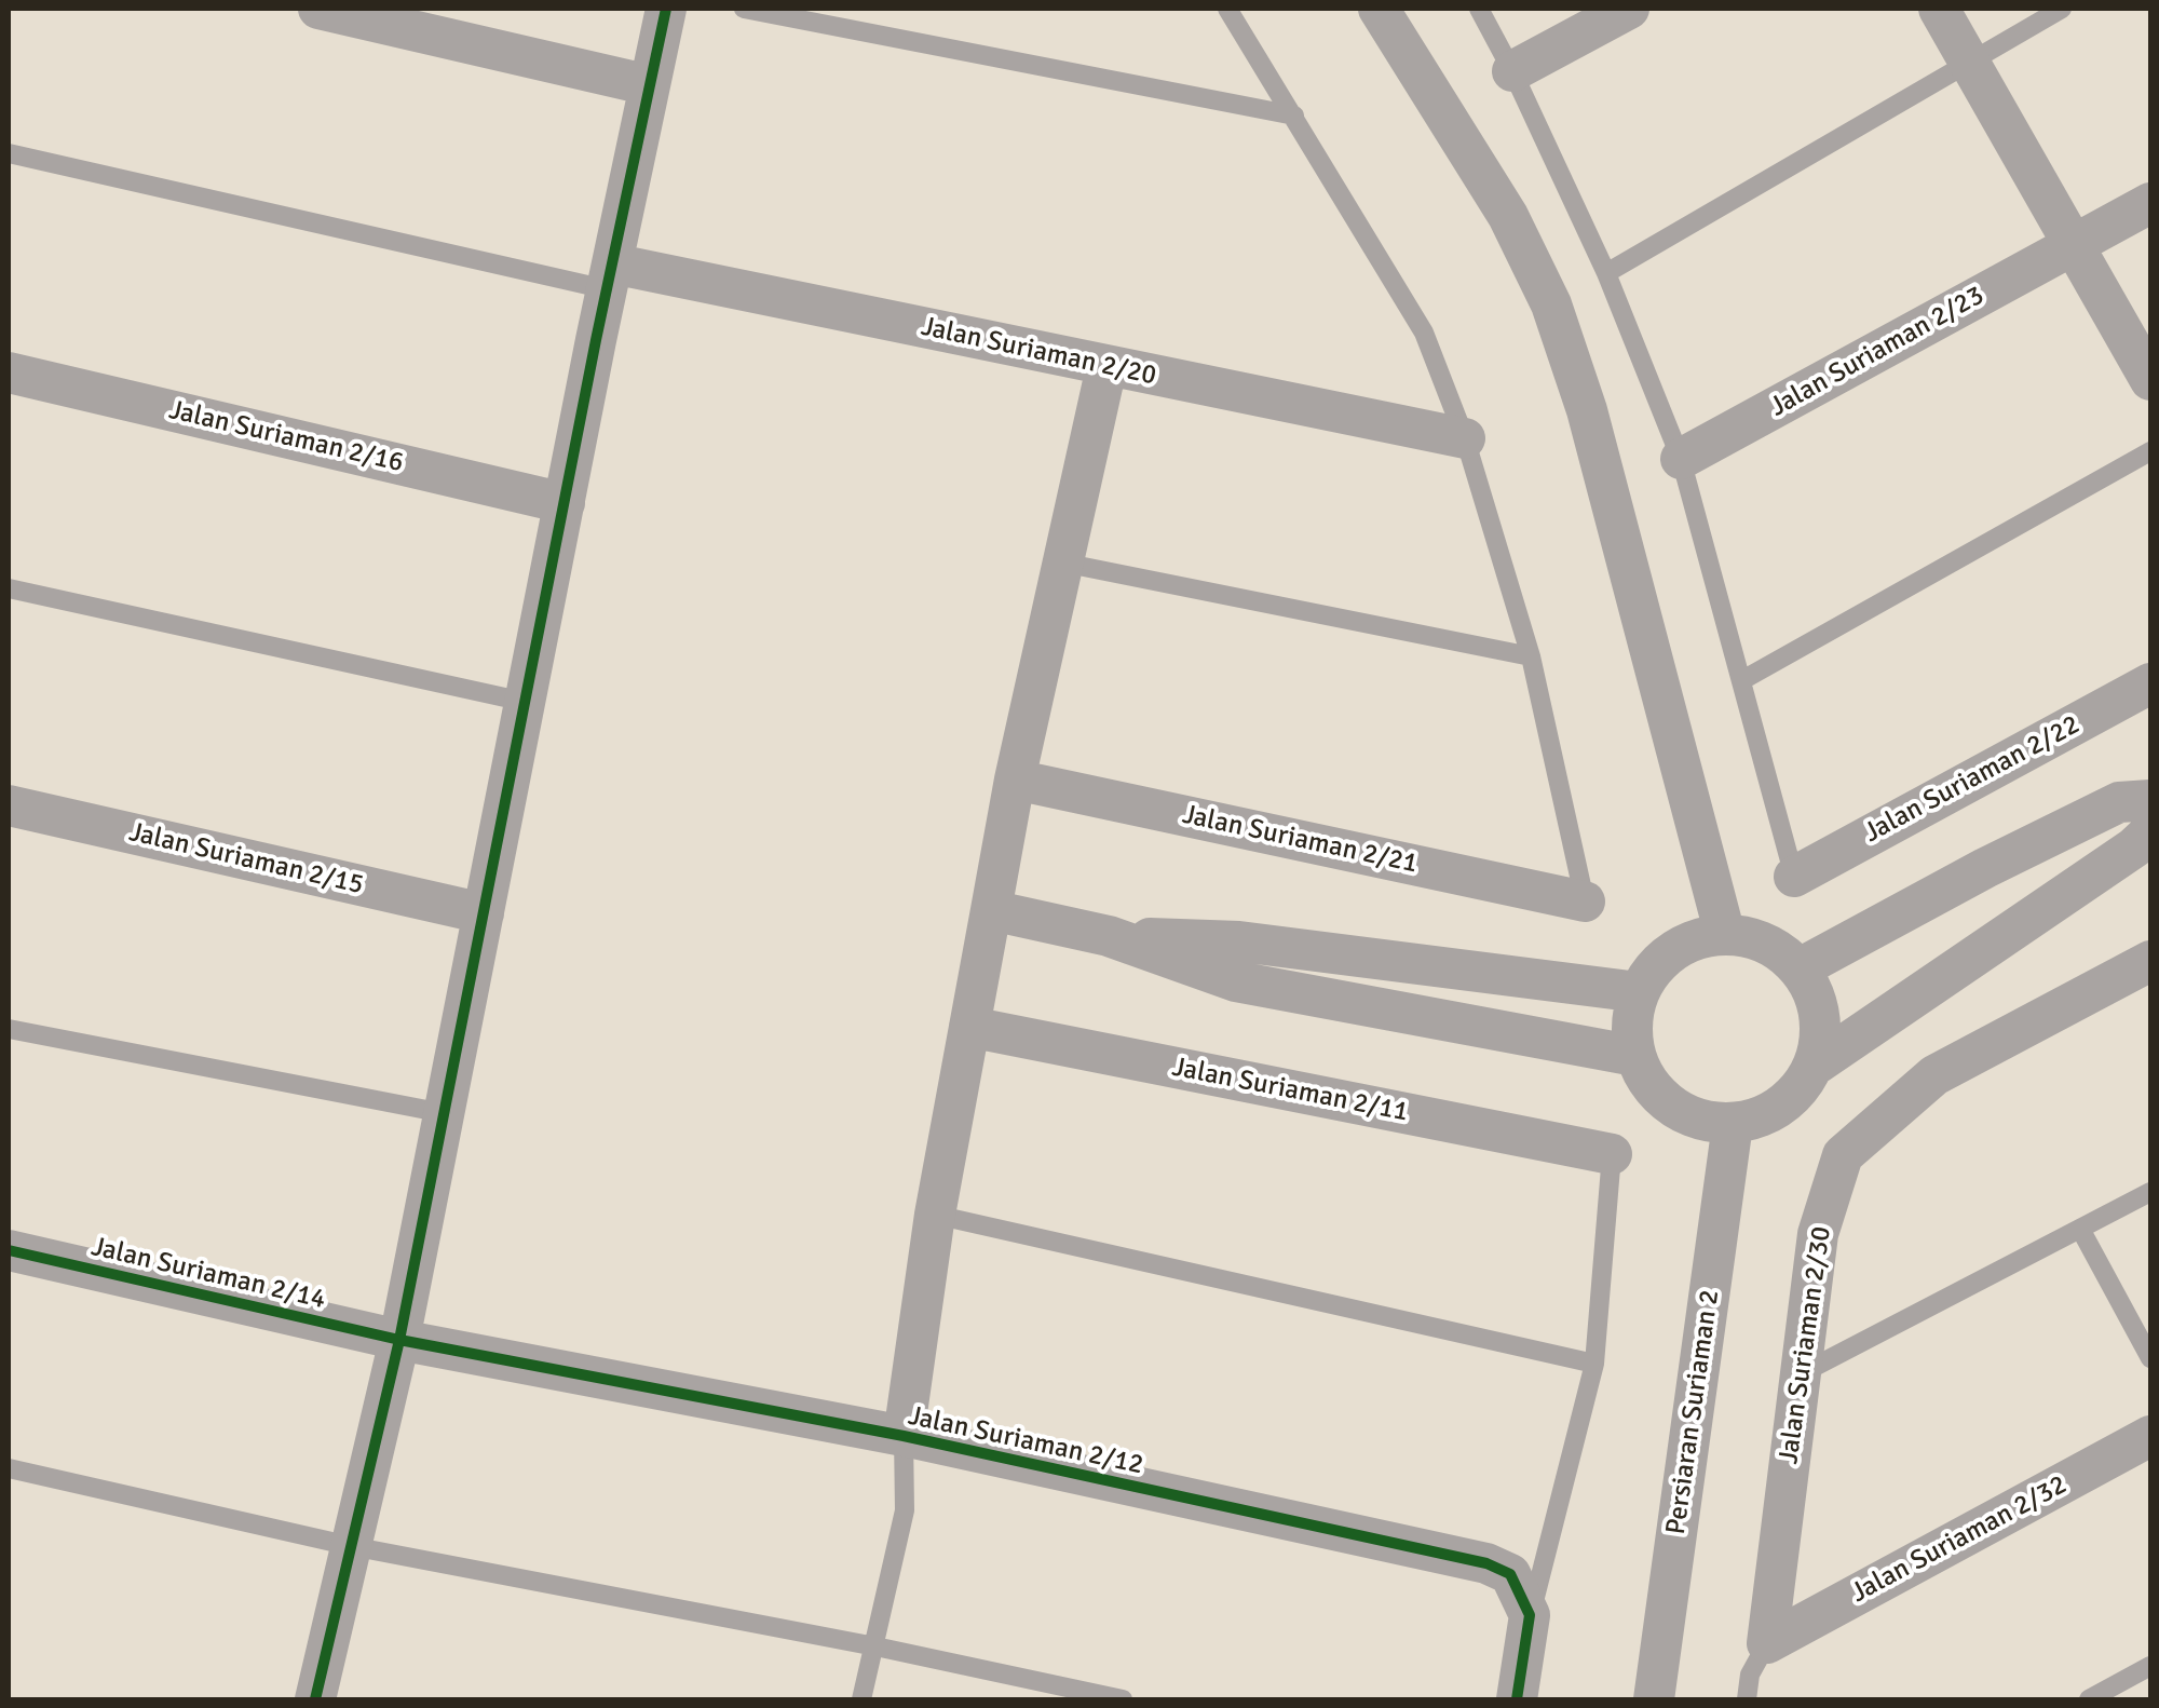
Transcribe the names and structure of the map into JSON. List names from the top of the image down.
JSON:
{
  "streets": {
    "street": [
      "Jalan Suriaman 2/20",
      "Jalan Suriaman 2/23",
      "Jalan Suriaman 2/16",
      "Jalan Suriaman 2/22",
      "Jalan Suriaman 2/21",
      "Jalan Suriaman 2/15",
      "Jalan Suriaman 2/11",
      "Jalan Suriaman 2/14",
      "Jalan Suriaman 2/30",
      "Persiaran Suriaman 2",
      "Jalan Suriaman 2/12",
      "Jalan Suriaman 2/32"
    ]
  },
  "crossings": [
    ["Jalan Suriaman 2/14", "Jalan Suriaman 2/12"],
    ["Jalan Suriaman 2/30", "Jalan Suriaman 2/32"]
  ]
}
